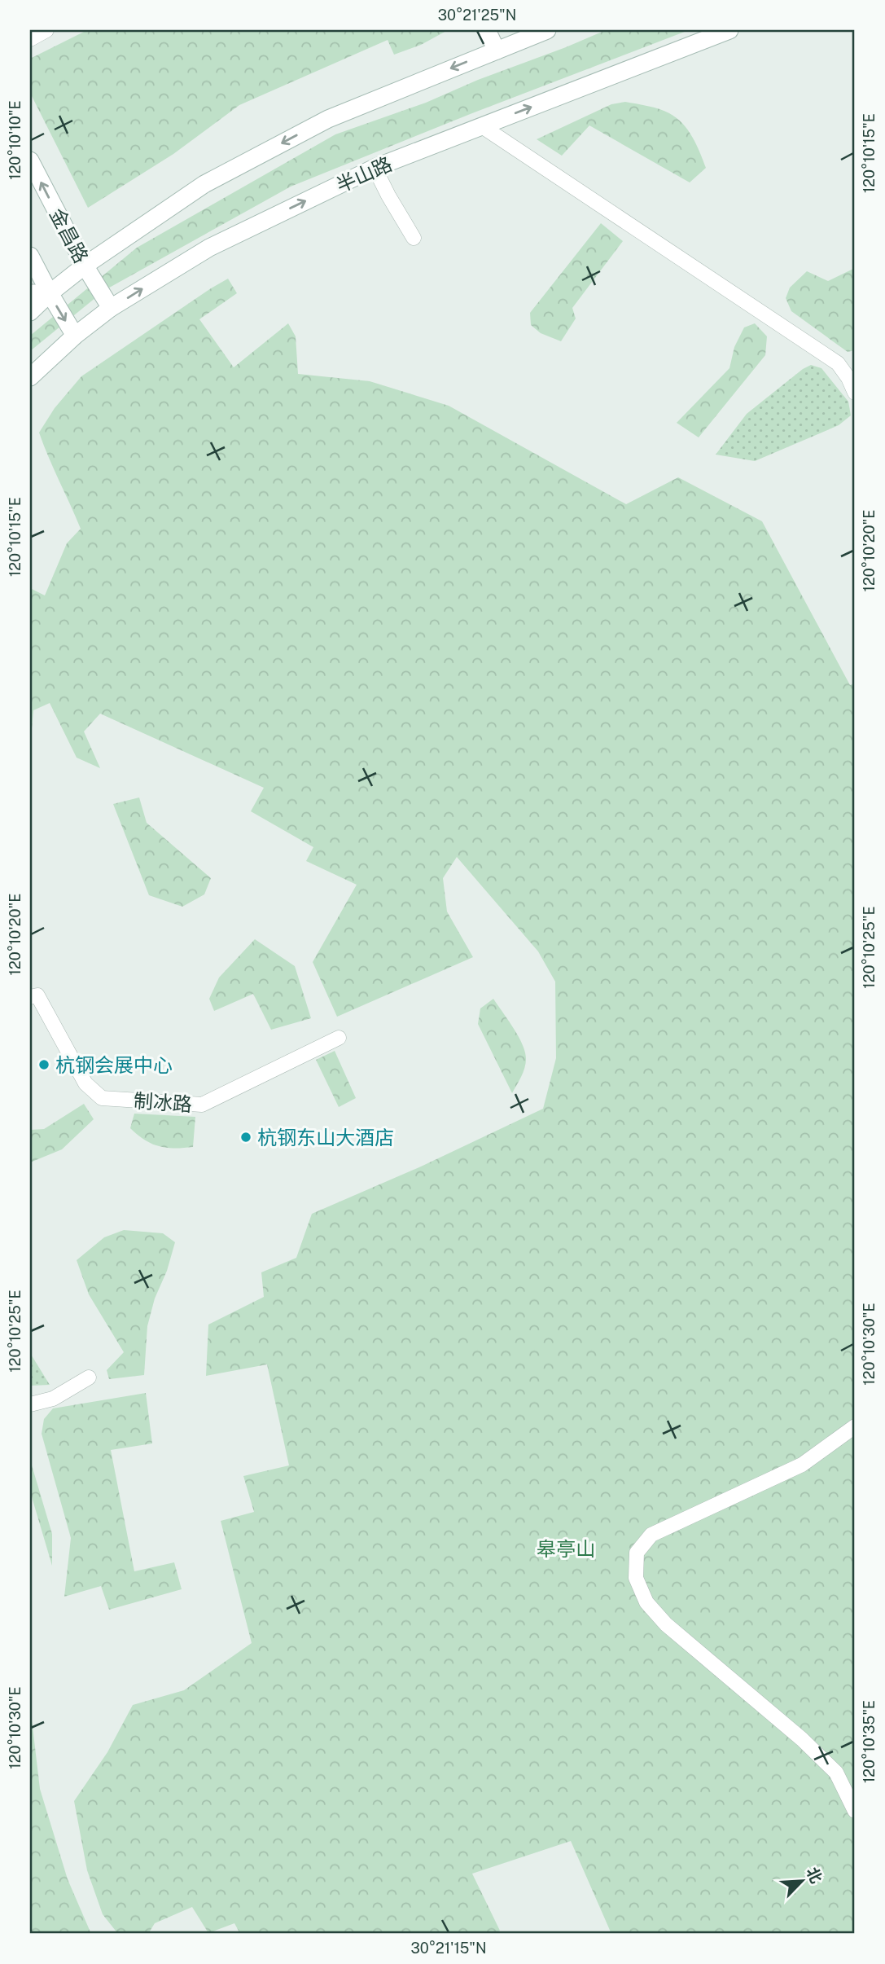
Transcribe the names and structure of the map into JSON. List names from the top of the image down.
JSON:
{
  "streets": {
    "main road": ["半山路", "金昌路"],
    "street": ["制冰路"]
  },
  "crossings": [
    ["半山路", "金昌路"]
  ],
  "one_way": ["金昌路"],
  "parks": ["皋亭山"],
  "places": ["杭钢会展中心", "杭钢东山大酒店"],
  "north": "top right",
  "coordinates": [
    "30°21'25\"N",
    "120°10'10\"E",
    "120°10'15\"E",
    "120°10'20\"E",
    "120°10'25\"E",
    "120°10'30\"E",
    "120°10'35\"E",
    "30°21'15\"N"
  ]
}
